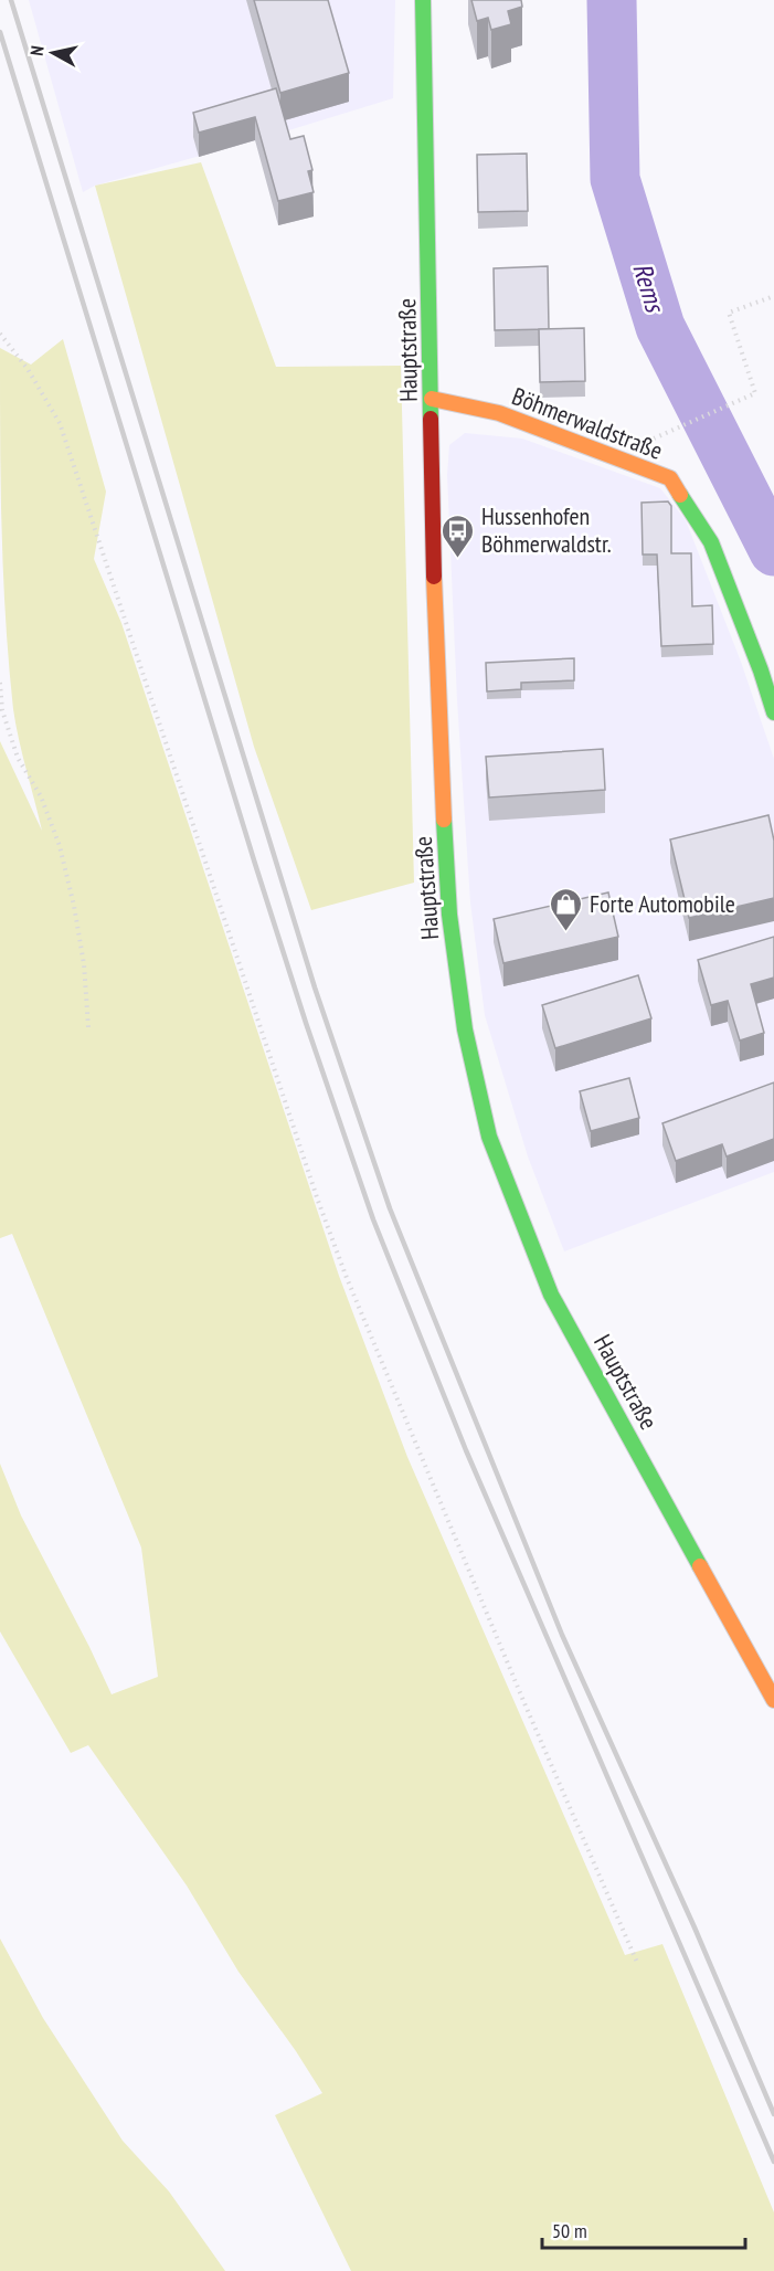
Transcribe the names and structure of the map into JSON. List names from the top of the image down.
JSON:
{
  "streets": {
    "street": ["Hauptstraße", "Böhmerwaldstraße"]
  },
  "crossings": [
    ["Hauptstraße", "Böhmerwaldstraße"]
  ],
  "water": ["Rems"],
  "places": {
    "bus stop": ["Hussenhofen Böhmerwaldstr."],
    "shop": ["Forte Automobile"]
  },
  "scale_bar": "50 m",
  "north": "left"
}
